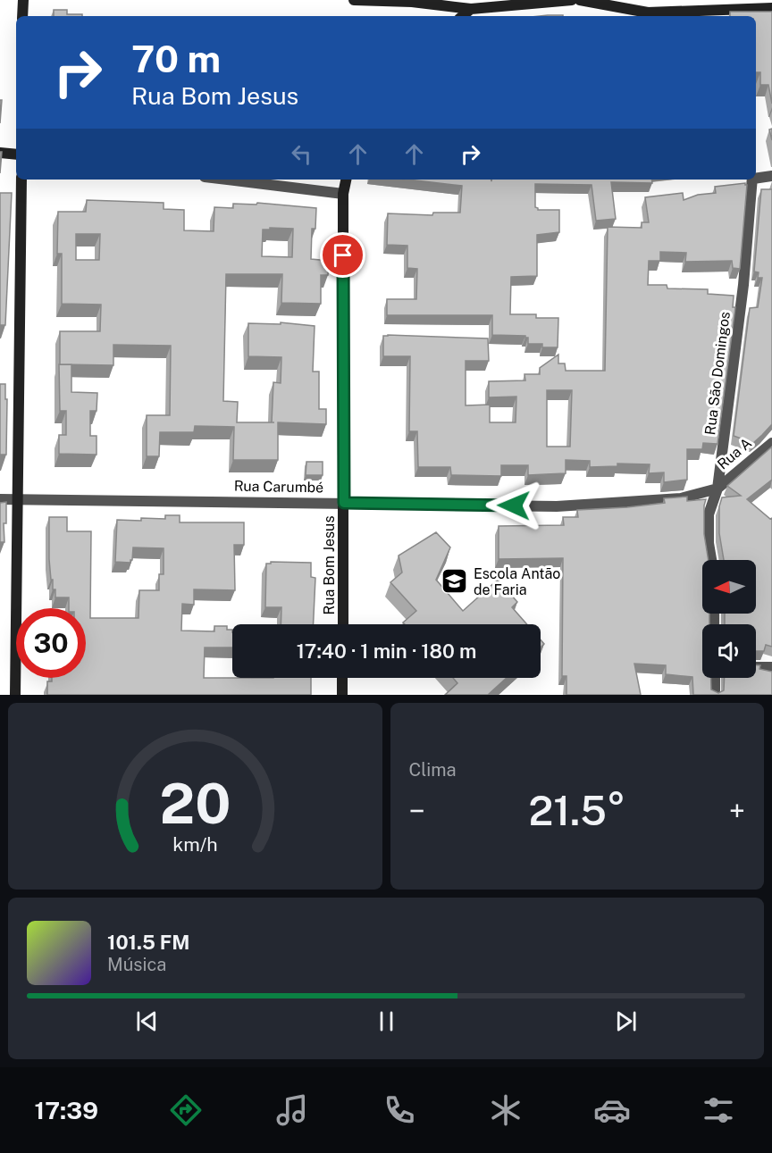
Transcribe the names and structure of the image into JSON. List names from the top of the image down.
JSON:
{
  "streets": {
    "street": [
      "Rua São Domingos",
      "Rua A",
      "Rua Carumbé",
      "Rua Bom Jesus"
    ]
  },
  "crossings": [
    ["Rua São Domingos", "Rua A"],
    ["Rua São Domingos", "Rua Carumbé"],
    ["Rua A", "Rua Carumbé"],
    ["Rua Carumbé", "Rua Bom Jesus"]
  ],
  "places": {
    "school or university": ["Escola Antão de Faria"]
  },
  "north": "left",
  "page": {
    "turn": ["70 m", "Rua Bom Jesus"],
    "limit": "30",
    "trip": "17:40 · 1 min · 180 m",
    "tile": "Clima",
    "heat": ["−", "21.5°", "+"],
    "song": ["101.5 FM", "Música"],
    "tabs": "17:39",
    "gauge": ["20", "km/h"]
  }
}
